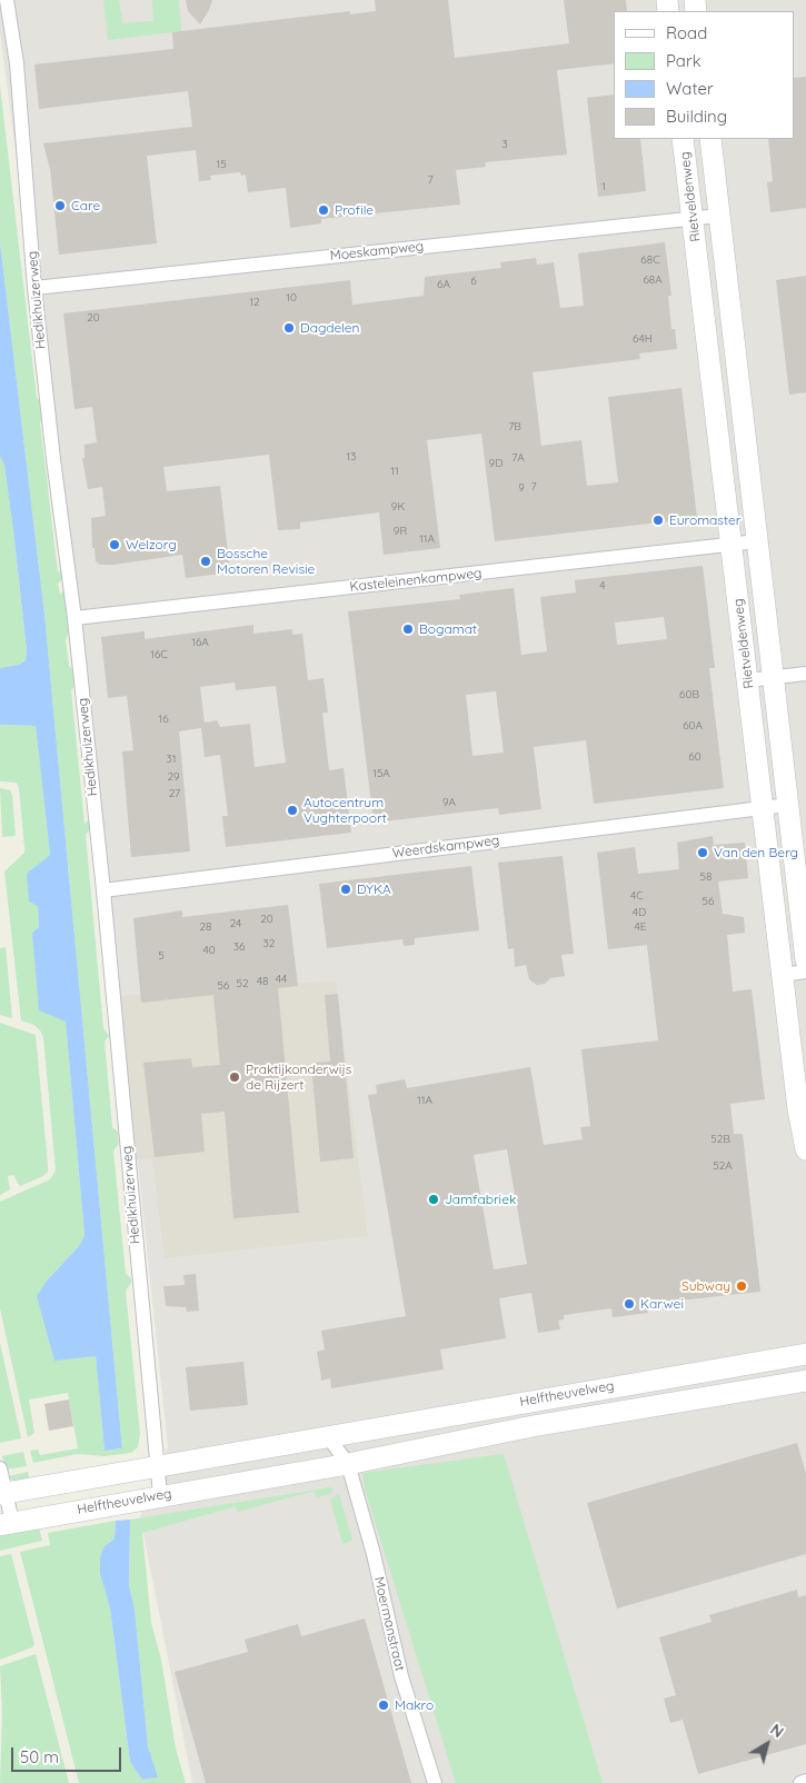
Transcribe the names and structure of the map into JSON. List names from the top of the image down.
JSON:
{
  "streets": {
    "main road": ["Rietveldenweg", "Helftheuvelweg"],
    "street": [
      "Moeskampweg",
      "Hedikhuizerweg",
      "Kasteleinenkampweg",
      "Weerdskampweg",
      "Moermanstraat"
    ]
  },
  "crossings": [
    ["Rietveldenweg", "Moeskampweg"],
    ["Rietveldenweg", "Kasteleinenkampweg"],
    ["Rietveldenweg", "Weerdskampweg"],
    ["Moeskampweg", "Hedikhuizerweg"],
    ["Hedikhuizerweg", "Kasteleinenkampweg"],
    ["Hedikhuizerweg", "Weerdskampweg"],
    ["Hedikhuizerweg", "Helftheuvelweg"],
    ["Helftheuvelweg", "Moermanstraat"]
  ],
  "places": [
    "Care",
    "Profile",
    "Dagdelen",
    "Euromaster",
    "Welzorg",
    "Bossche Motoren Revisie",
    "Bogamat",
    "Autocentrum Vughterpoort",
    "Van den Berg",
    "DYKA",
    "Praktijkonderwijs de Rijzert",
    "Jamfabriek",
    "Subway",
    "Karwei",
    "Makro"
  ],
  "house_numbers": [
    "3",
    "15",
    "7",
    "1",
    "68C",
    "68A",
    "6",
    "6A",
    "10",
    "12",
    "20",
    "64H",
    "7B",
    "13",
    "7A",
    "9D",
    "11",
    "7",
    "9",
    "9K",
    "9R",
    "11A",
    "4",
    "16A",
    "16C",
    "60B",
    "16",
    "60A",
    "60",
    "31",
    "15A",
    "29",
    "27",
    "9A",
    "58",
    "4C",
    "56",
    "4D",
    "20",
    "24",
    "28",
    "4E",
    "32",
    "36",
    "40",
    "5",
    "44",
    "48",
    "52",
    "56",
    "11A",
    "52B",
    "52A"
  ],
  "legend": [
    "Road",
    "Park",
    "Water",
    "Building"
  ],
  "scale_bar": "50 m",
  "north": "top right"
}
